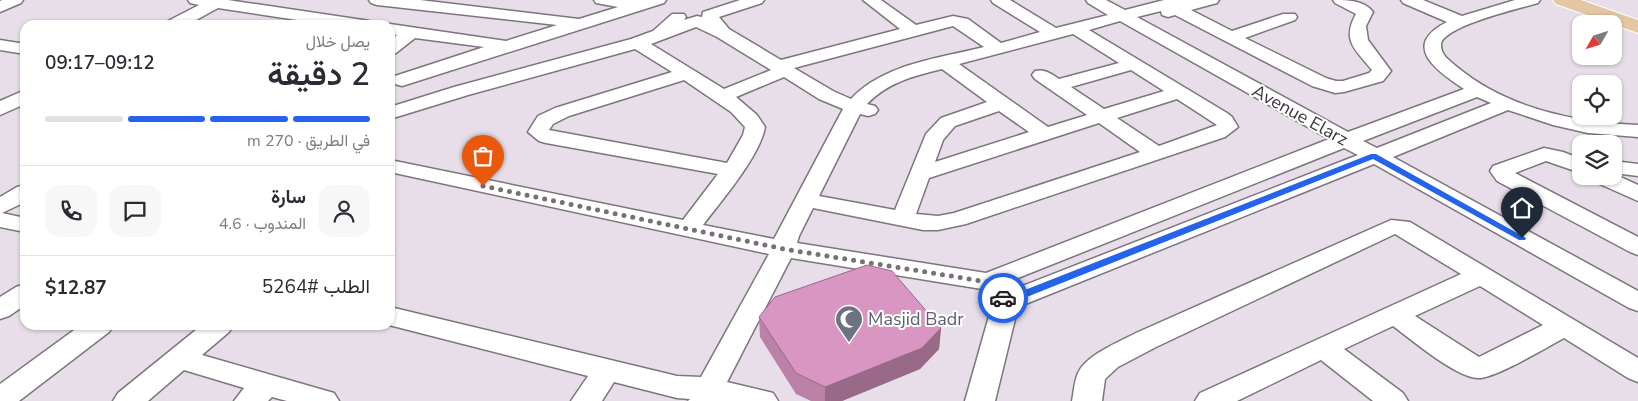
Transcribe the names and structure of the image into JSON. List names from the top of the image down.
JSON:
{
  "streets": {
    "street": ["Avenue Elarz"]
  },
  "places": {
    "mosque": ["Masjid Badr"]
  },
  "north": "bottom left",
  "page": {
    "heading": ["2 دقيقة", "يصل خلال", "09:12–09:17"],
    "panel": [
      "سارة",
      "المندوب · 4.6",
      "الطلب #5264",
      "$12.87"
    ],
    "bar": "في الطريق · 270 m"
  }
}
